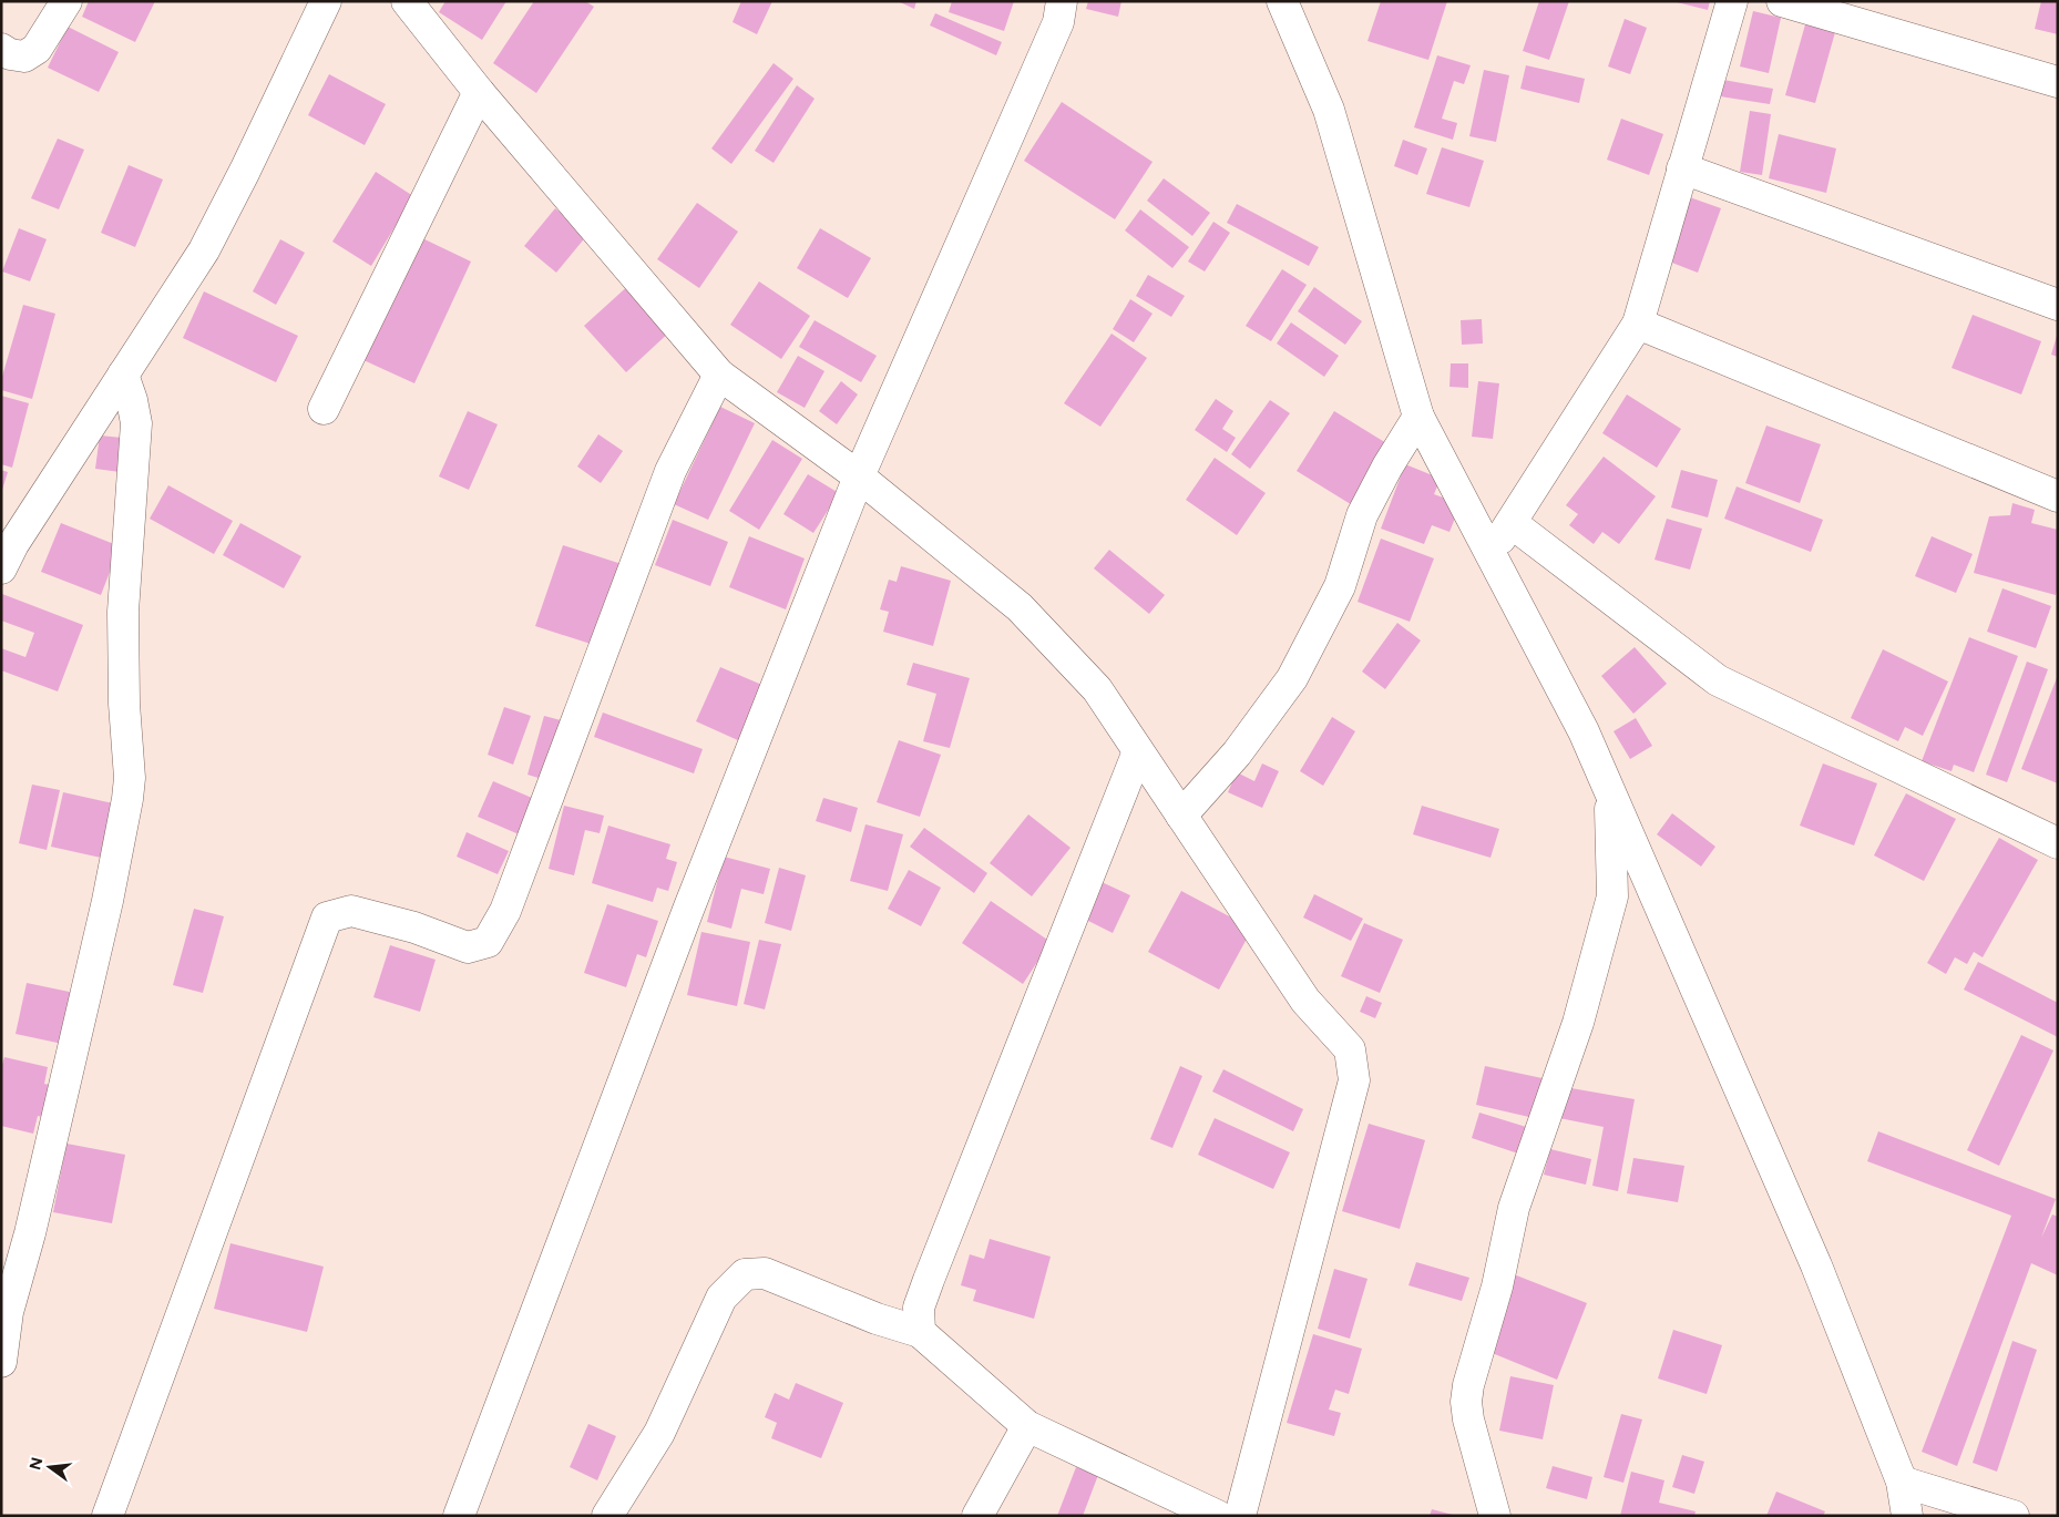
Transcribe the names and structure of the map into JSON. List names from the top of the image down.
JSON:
{
  "north": "left"
}
